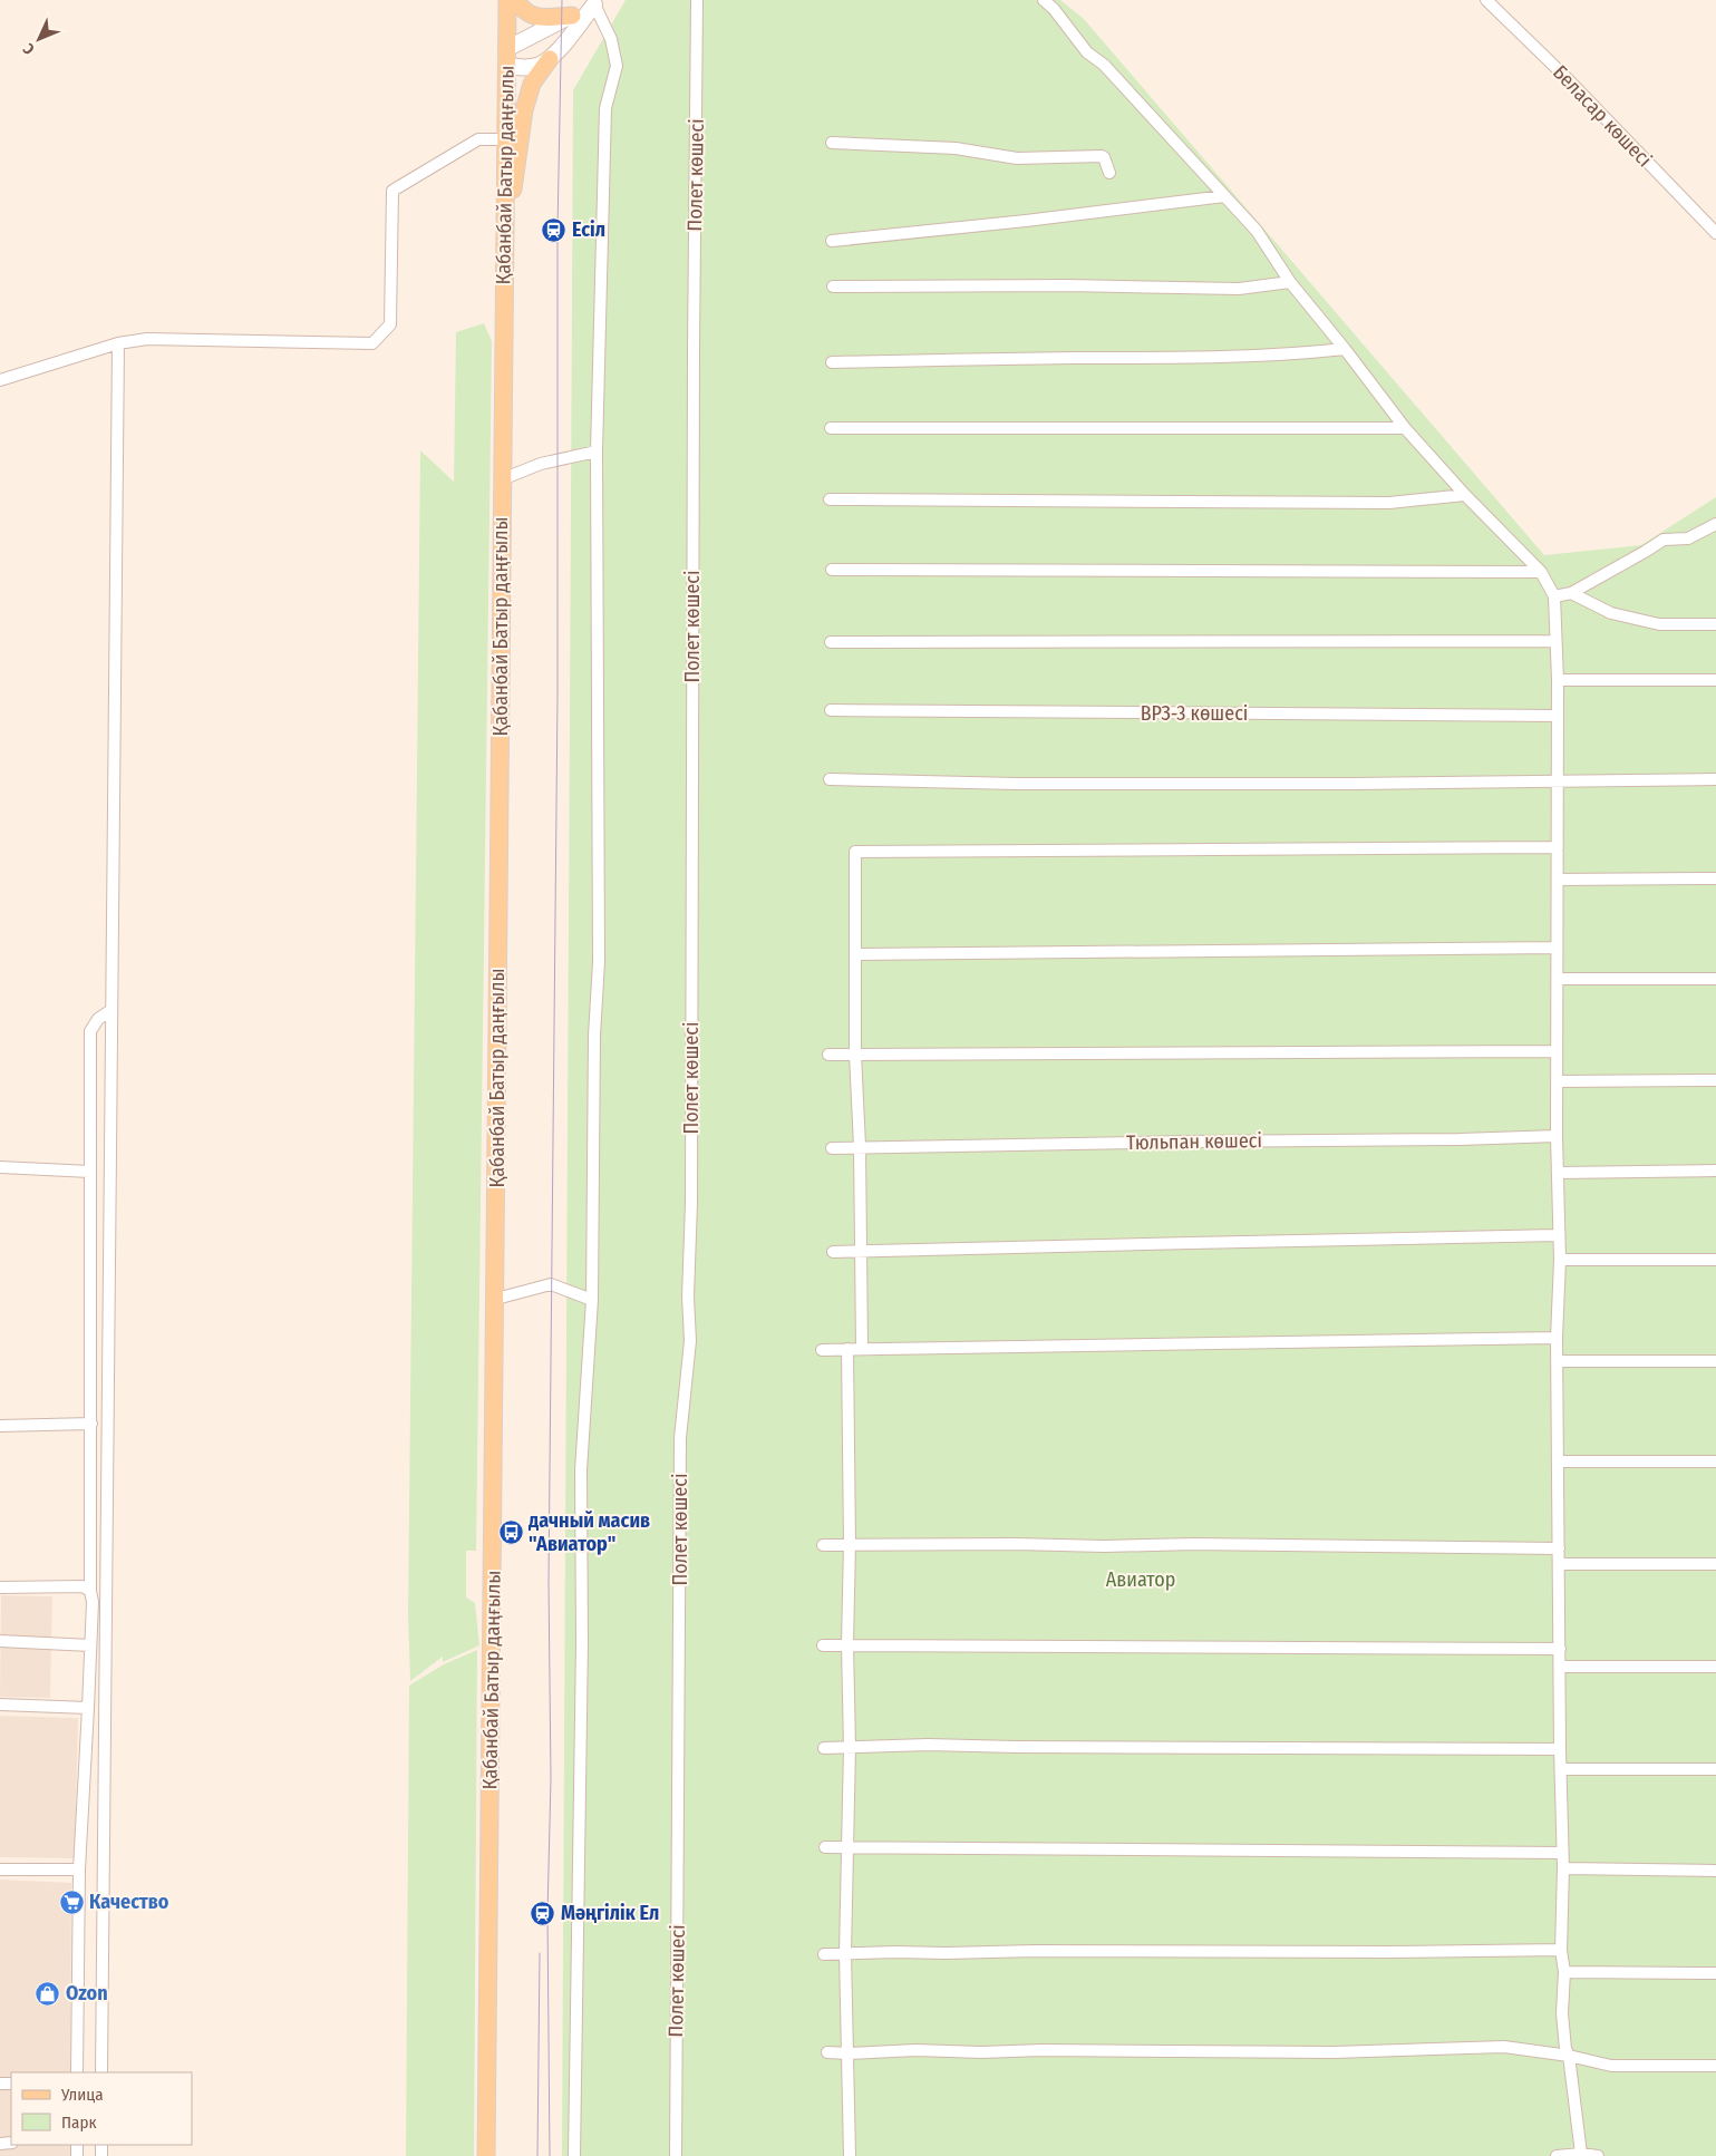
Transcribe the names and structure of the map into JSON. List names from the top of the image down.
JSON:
{
  "streets": {
    "main road": ["Қабанбай Батыр даңғылы"],
    "street": [
      "Беласар көшесі",
      "Полет көшесі",
      "ВРЗ-3 көшесі",
      "Тюльпан көшесі"
    ]
  },
  "parks": ["Авиатор"],
  "places": {
    "station": ["Есіл", "Мәңгілік Ел"],
    "bus stop": ["дачный масив \"Авиатор\""],
    "supermarket": ["Качество"],
    "shop": ["Ozon"]
  },
  "legend": ["Улица", "Парк"],
  "north": "bottom left"
}
